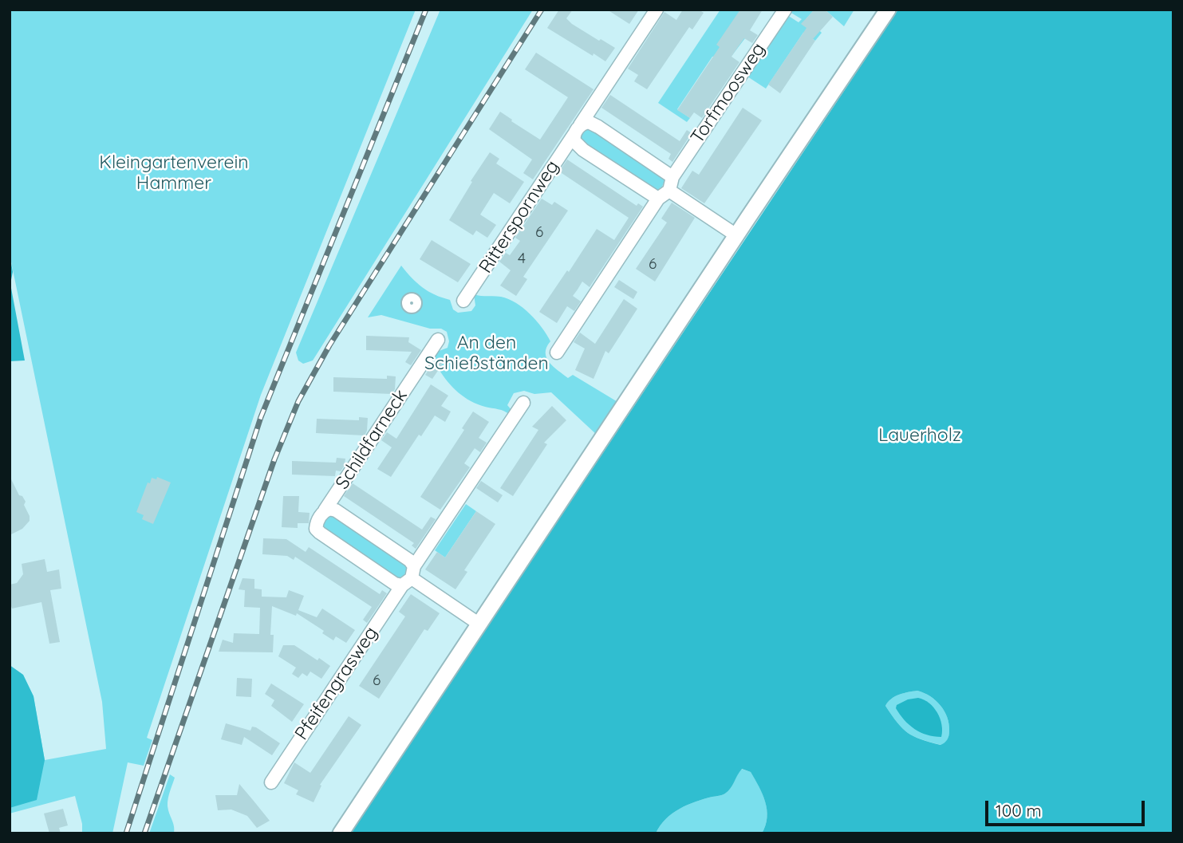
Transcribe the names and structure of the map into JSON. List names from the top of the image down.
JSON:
{
  "streets": {
    "street": [
      "Torfmoosweg",
      "Ritterspornweg",
      "Schildfarneck",
      "Pfeifengrasweg"
    ]
  },
  "crossings": [
    ["Schildfarneck", "Pfeifengrasweg"]
  ],
  "parks": ["Kleingartenverein Hammer", "An den Schießständen", "Lauerholz"],
  "house_numbers": [
    "6",
    "4",
    "6",
    "6"
  ],
  "scale_bar": "100 m"
}
